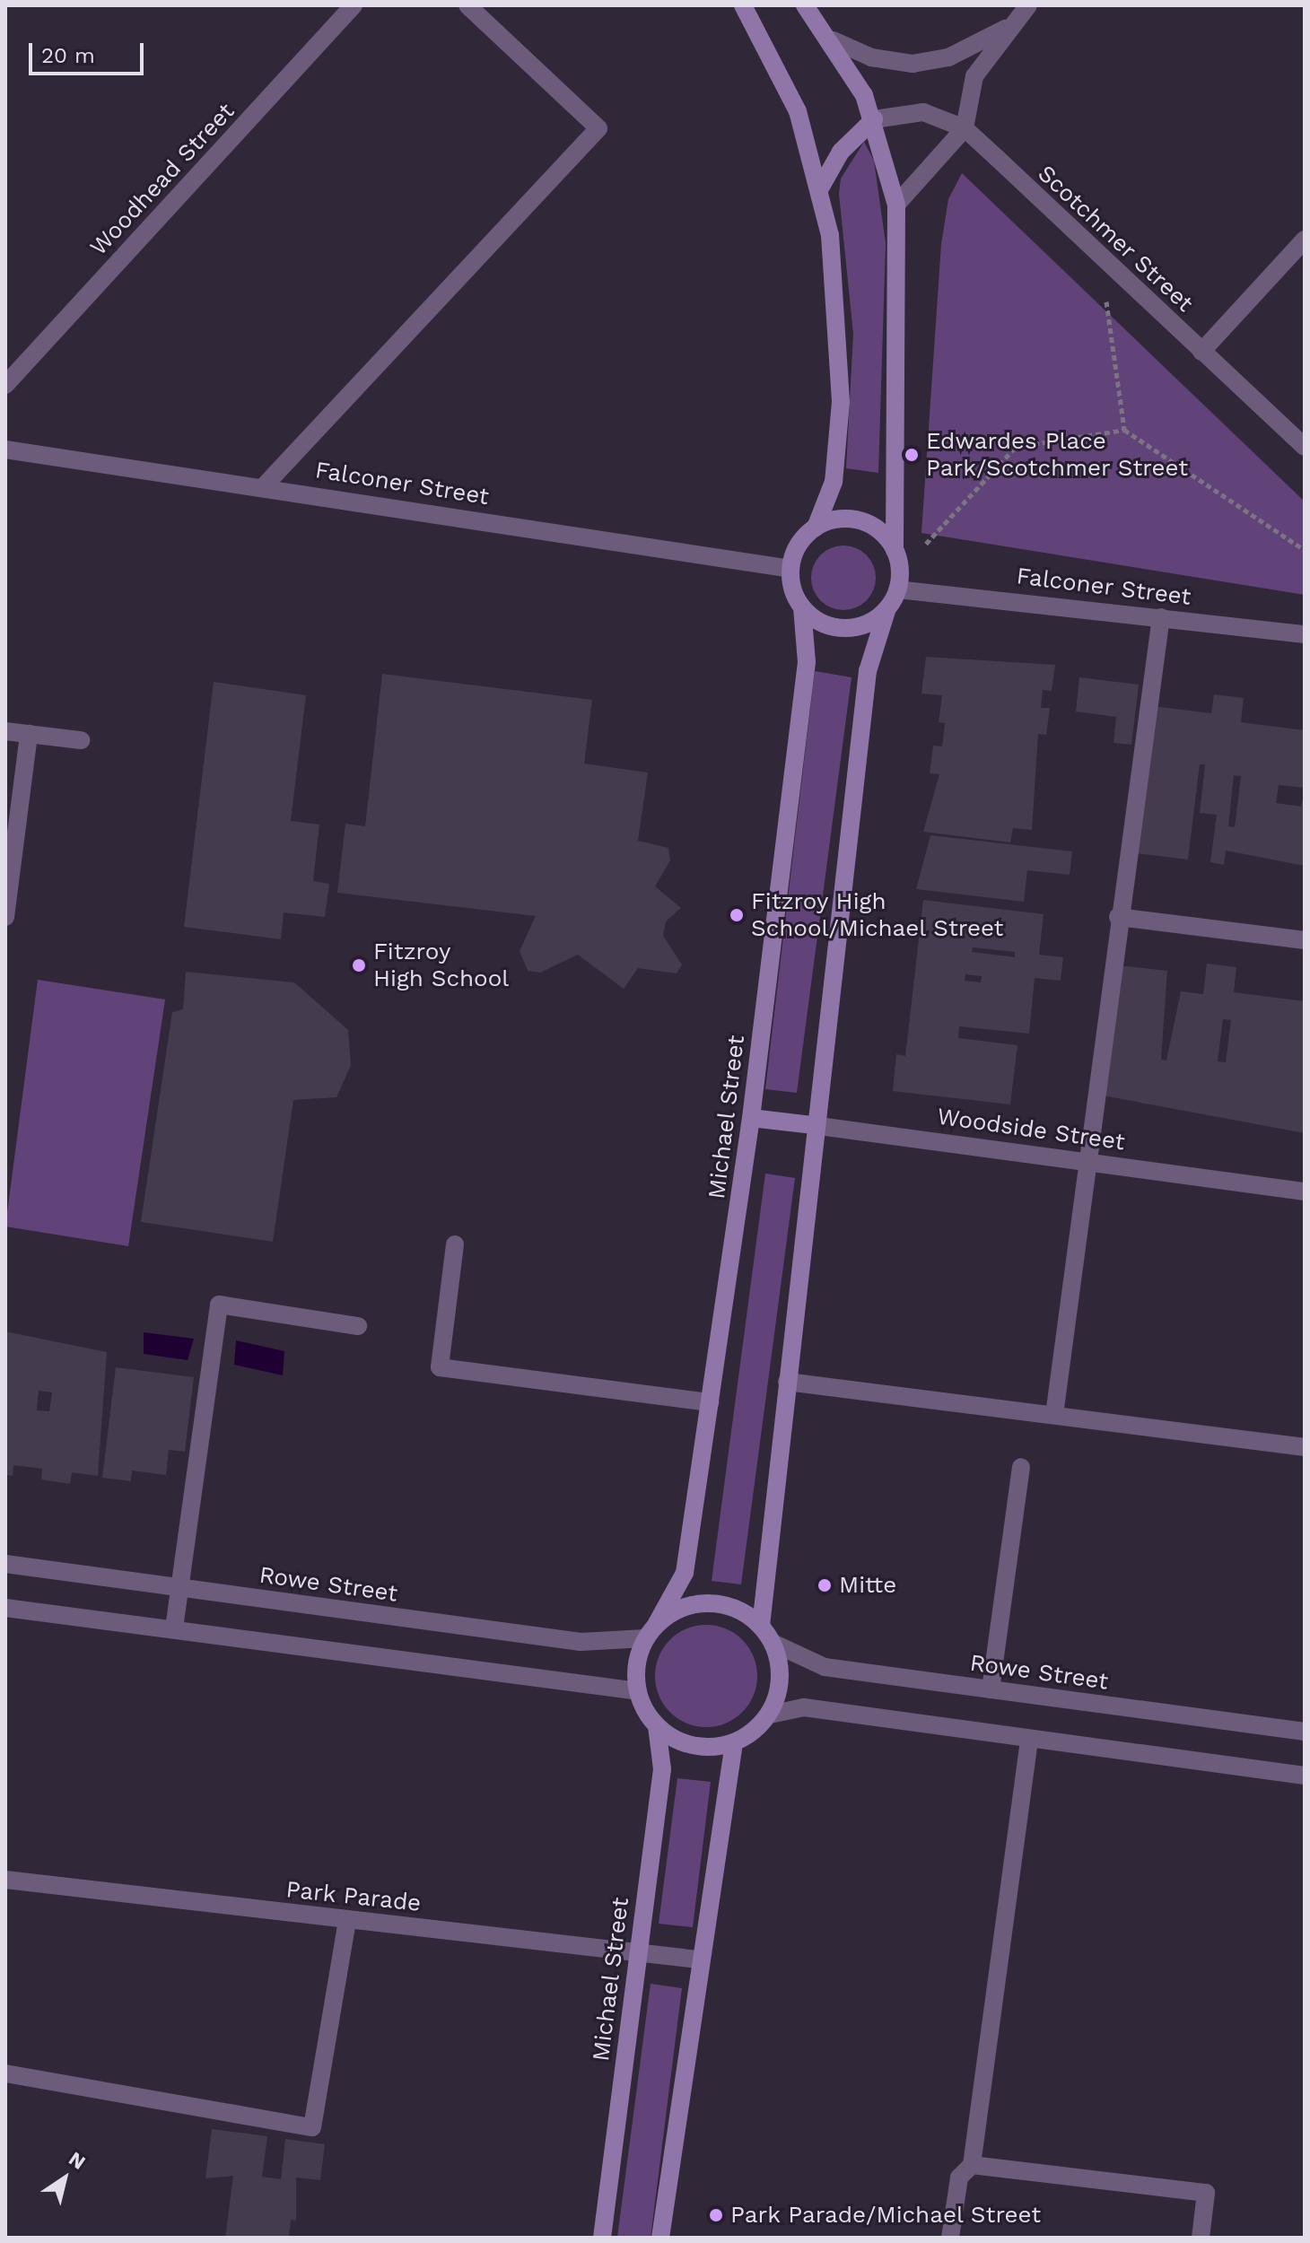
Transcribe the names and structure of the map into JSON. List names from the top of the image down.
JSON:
{
  "streets": {
    "street": [
      "Woodhead Street",
      "Scotchmer Street",
      "Falconer Street",
      "Michael Street",
      "Woodside Street",
      "Rowe Street",
      "Park Parade"
    ]
  },
  "crossings": [
    ["Falconer Street", "Michael Street"],
    ["Michael Street", "Woodside Street"],
    ["Michael Street", "Rowe Street"],
    ["Michael Street", "Park Parade"]
  ],
  "places": [
    "Edwardes Place Park/Scotchmer Street",
    "Fitzroy High School/Michael Street",
    "Fitzroy High School",
    "Mitte",
    "Park Parade/Michael Street"
  ],
  "scale_bar": "20 m",
  "north": "top right"
}
